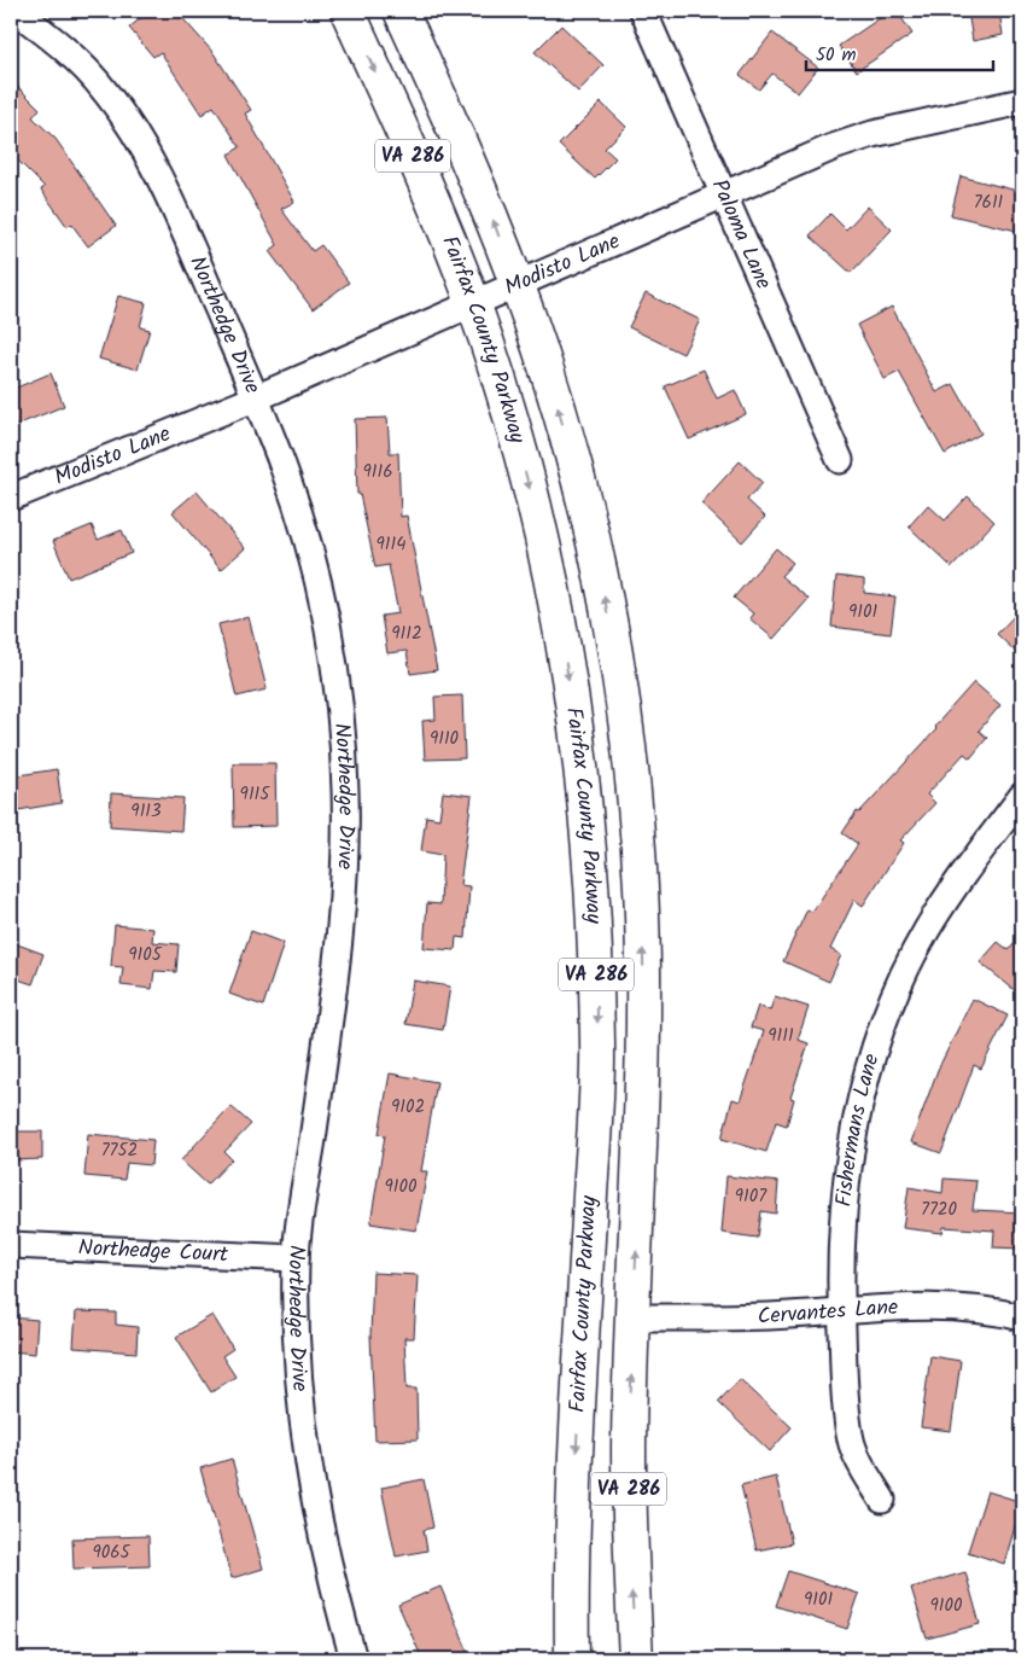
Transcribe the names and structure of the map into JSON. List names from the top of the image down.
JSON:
{
  "streets": {
    "highway": ["VA 286", "Fairfax County Parkway"],
    "street": [
      "Paloma Lane",
      "Modisto Lane",
      "Northedge Drive",
      "Fishermans Lane",
      "Northedge Court",
      "Cervantes Lane"
    ]
  },
  "crossings": [
    ["VA 286", "Modisto Lane"],
    ["VA 286", "Cervantes Lane"],
    ["Paloma Lane", "Modisto Lane"],
    ["Modisto Lane", "Northedge Drive"],
    ["Modisto Lane", "Fairfax County Parkway"],
    ["Northedge Drive", "Northedge Court"],
    ["Fishermans Lane", "Cervantes Lane"]
  ],
  "house_numbers": [
    "7611",
    "9116",
    "9114",
    "9101",
    "9112",
    "9110",
    "9115",
    "9113",
    "9105",
    "9111",
    "9102",
    "7752",
    "9100",
    "9107",
    "7720",
    "9065",
    "9101",
    "9100"
  ],
  "scale_bar": "50 m"
}
